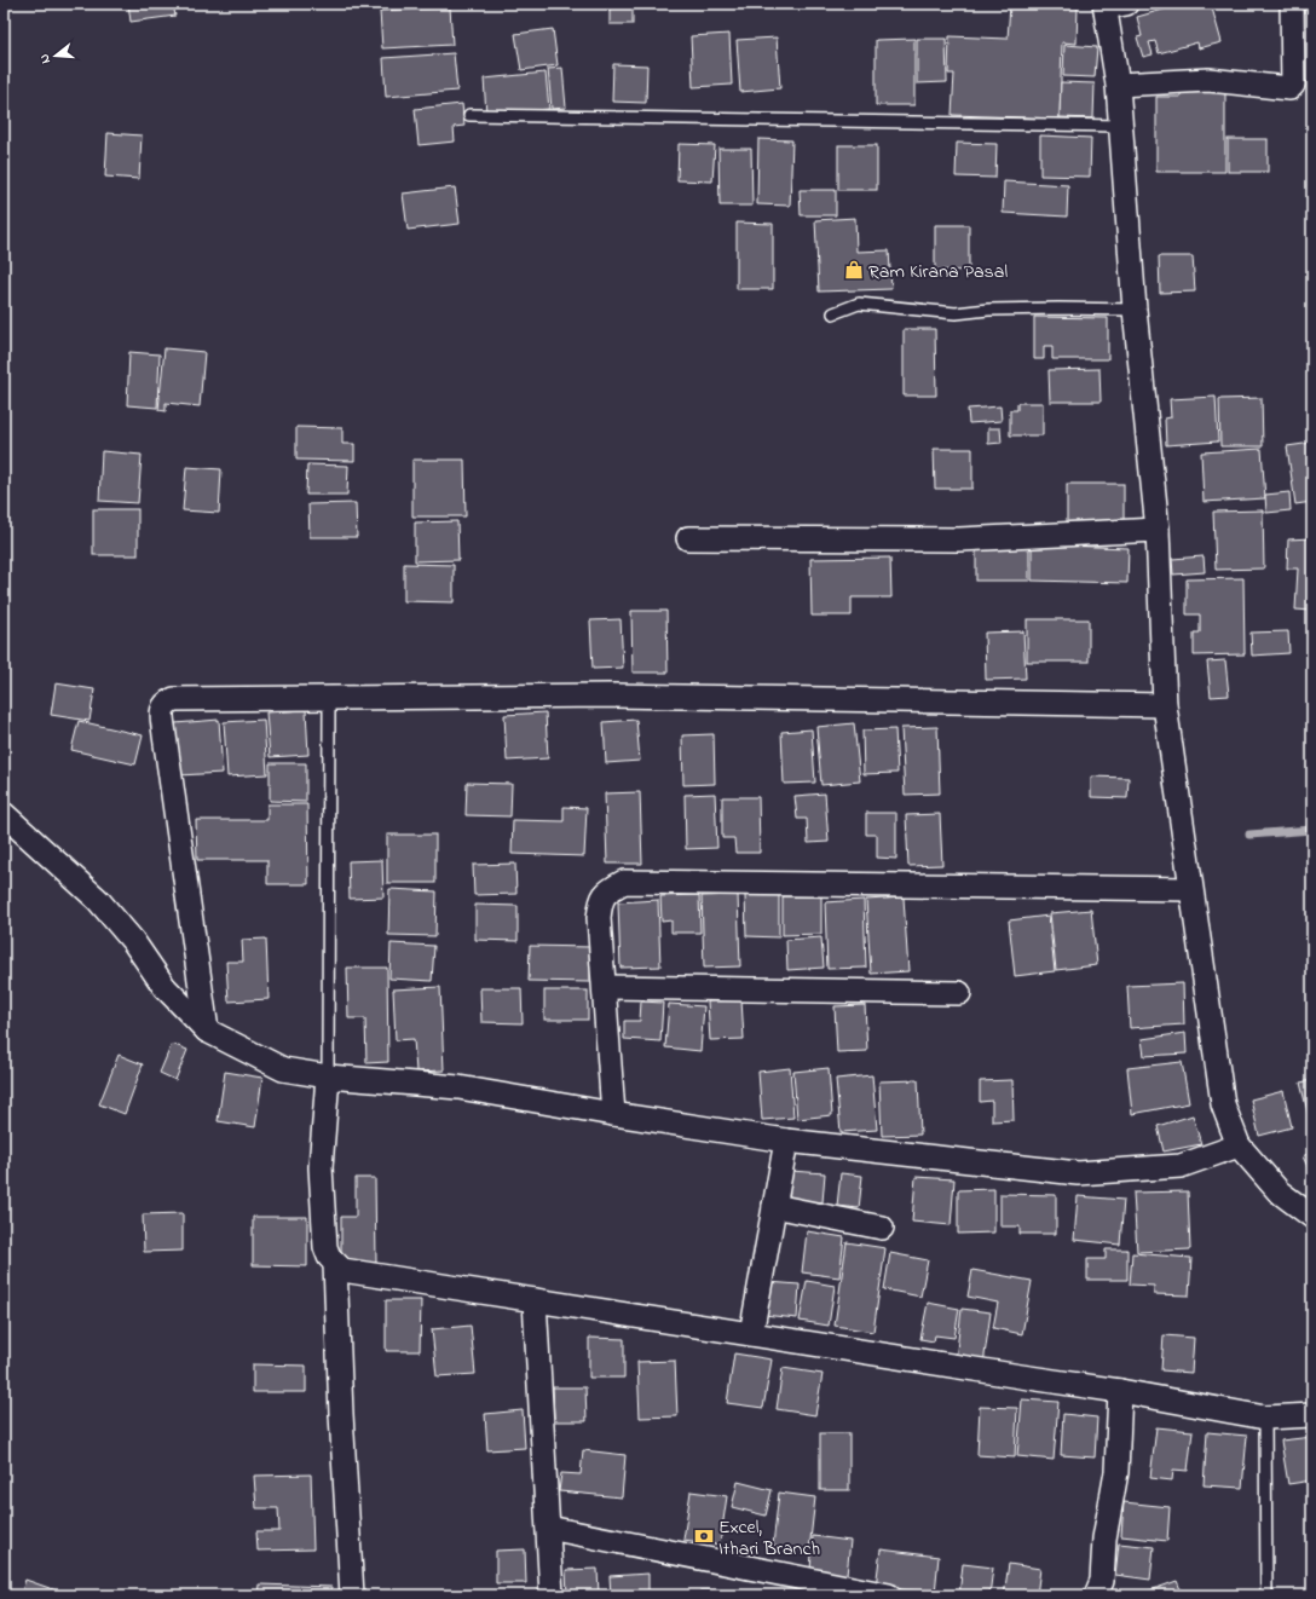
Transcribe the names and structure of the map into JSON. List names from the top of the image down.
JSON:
{
  "places": {
    "shop": ["Ram Kirana Pasal"],
    "bank": ["Excel, Ithari Branch"]
  },
  "north": "left"
}
